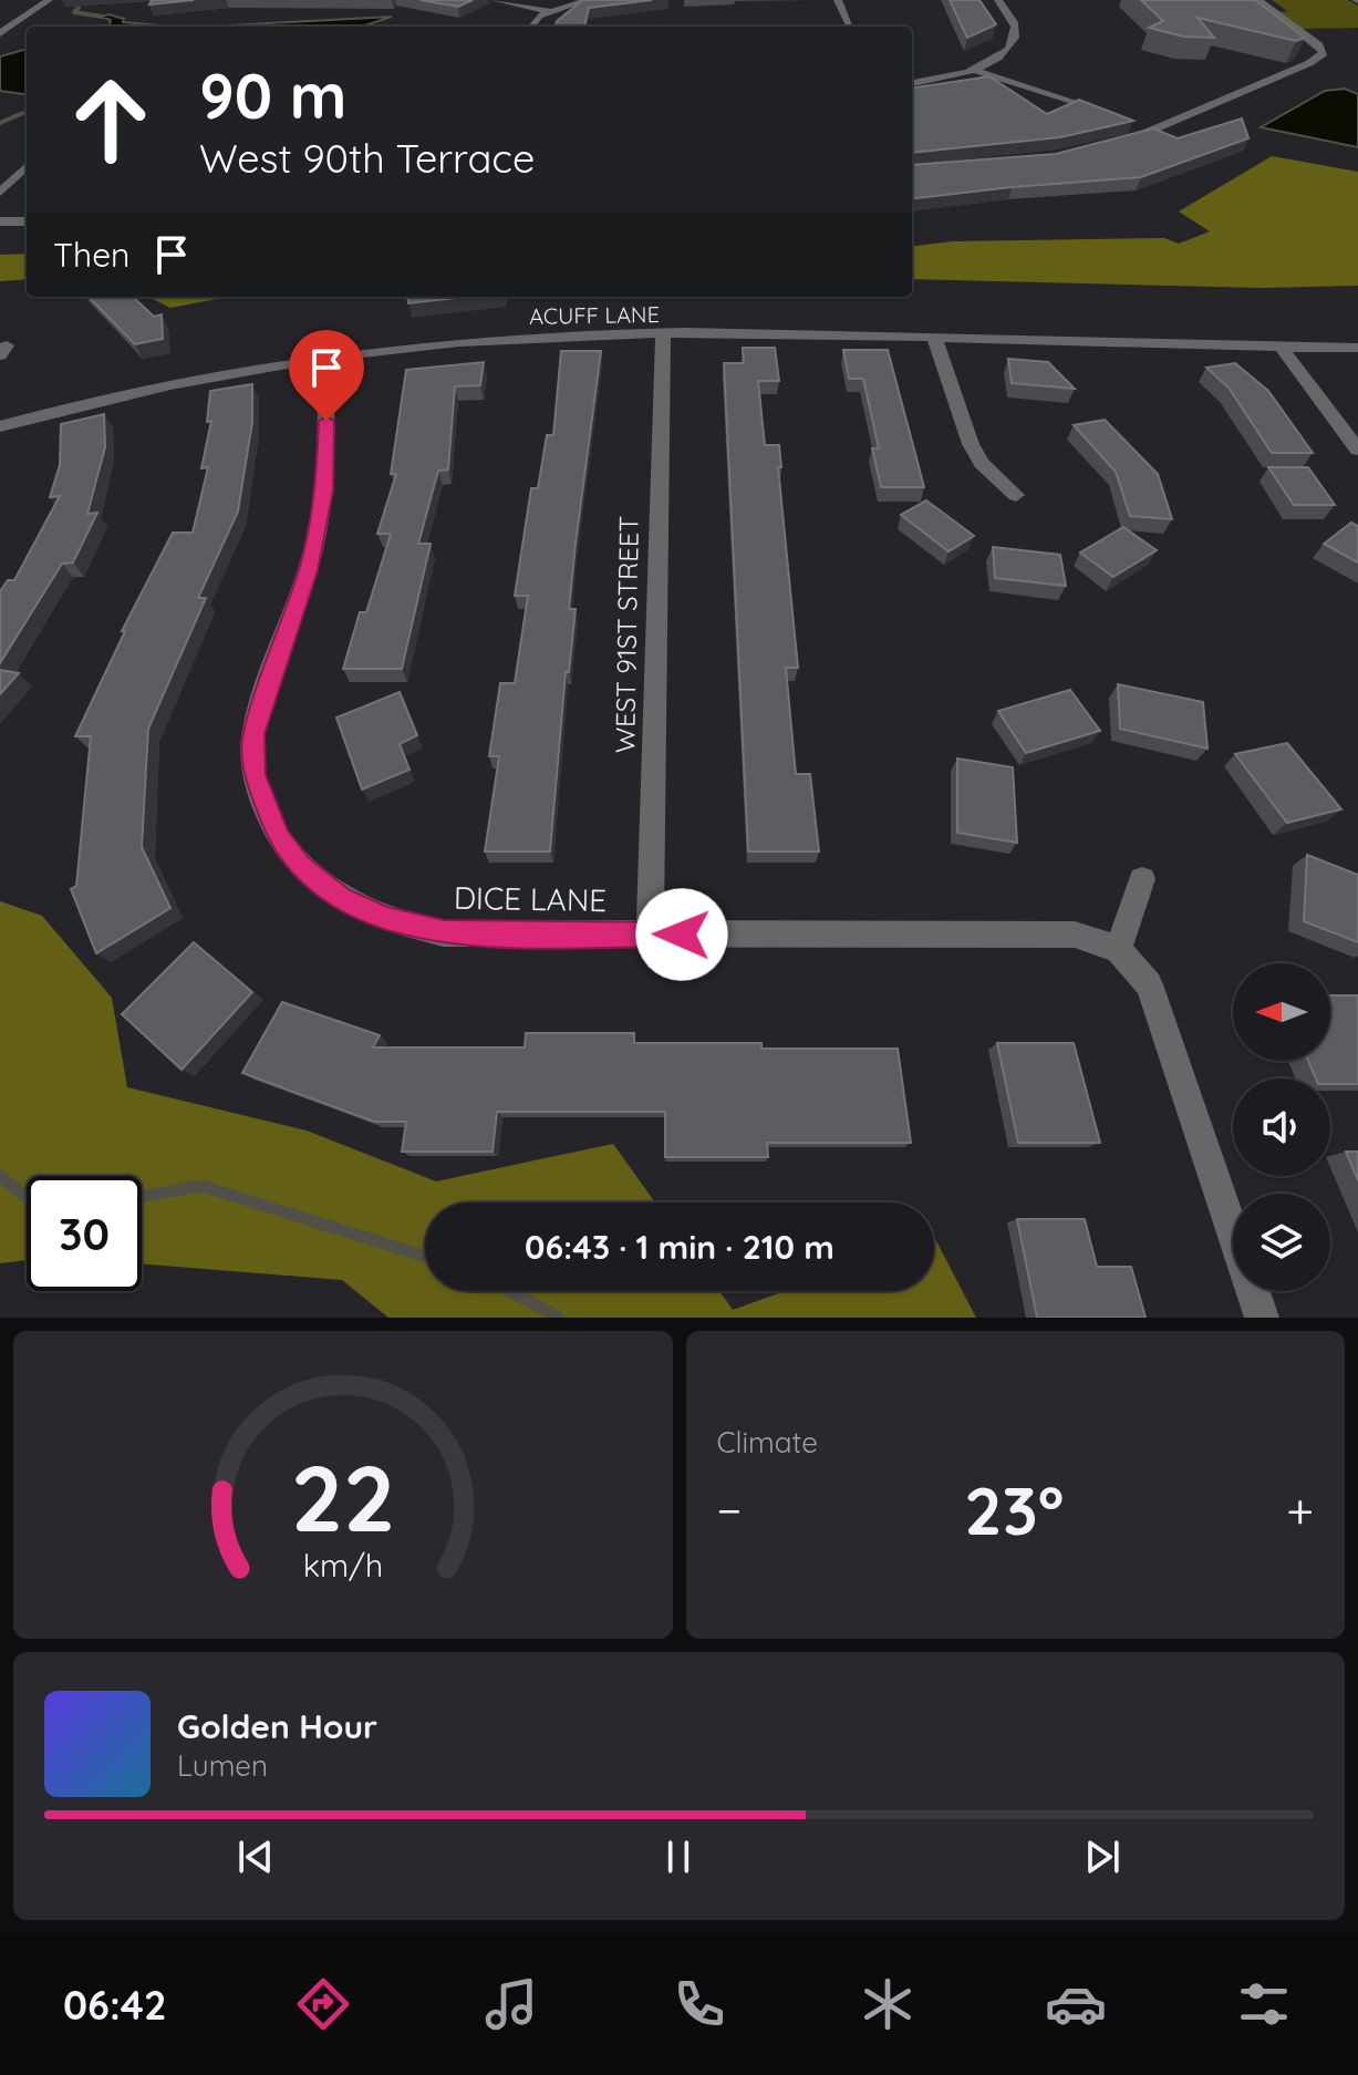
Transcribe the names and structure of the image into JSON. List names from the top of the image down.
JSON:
{
  "streets": {
    "street": ["ACUFF LANE", "WEST 91ST STREET", "DICE LANE"]
  },
  "crossings": [
    ["ACUFF LANE", "WEST 91ST STREET"],
    ["ACUFF LANE", "DICE LANE"],
    ["WEST 91ST STREET", "DICE LANE"]
  ],
  "north": "left",
  "page": {
    "turn": ["90 m", "West 90th Terrace"],
    "then": "Then",
    "limit": "30",
    "trip": "06:43 · 1 min · 210 m",
    "tile": "Climate",
    "heat": ["−", "23°", "+"],
    "song": ["Golden Hour", "Lumen"],
    "tabs": "06:42",
    "gauge": ["22", "km/h"]
  }
}
